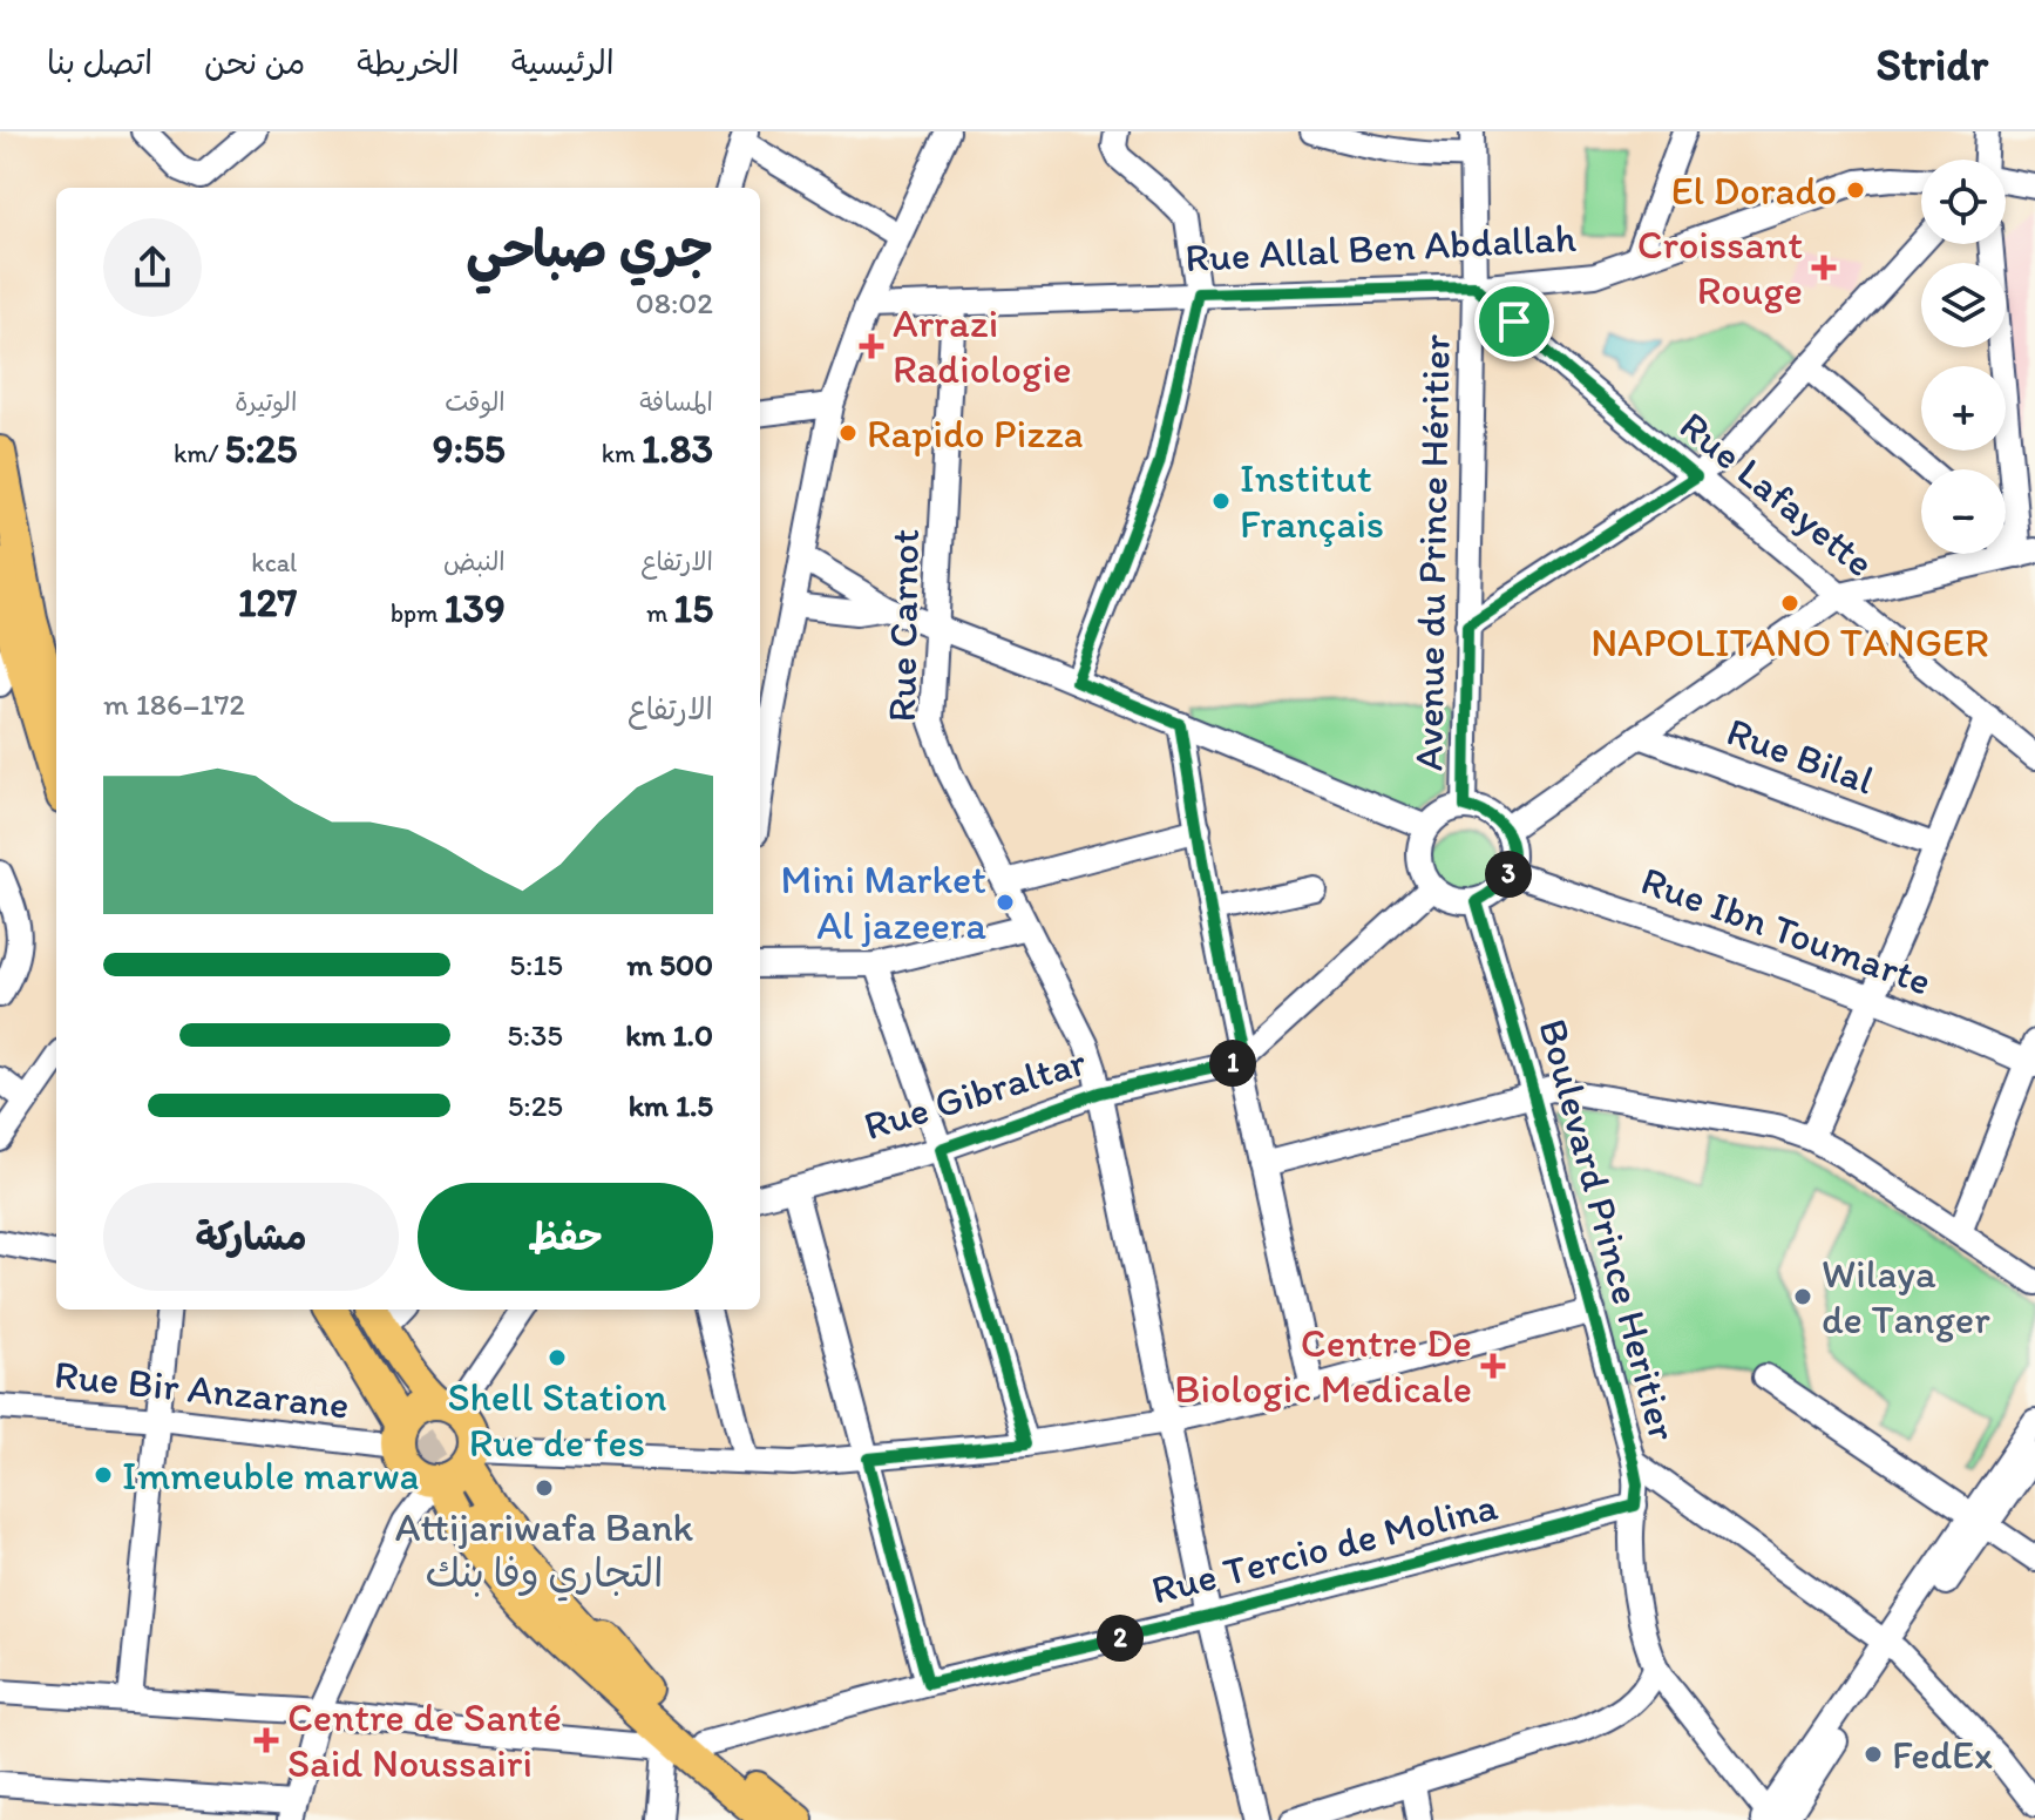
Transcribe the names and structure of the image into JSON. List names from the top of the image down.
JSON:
{
  "streets": {
    "street": [
      "Rue Allal Ben Abdallah",
      "Rue Lafayette",
      "Avenue du Prince Héritier",
      "Rue Carnot",
      "Rue Bilal",
      "Rue Ibn Toumarte",
      "Rue Gibraltar",
      "Boulevard Prince Heritier",
      "Rue Bir Anzarane",
      "Rue Tercio de Molina"
    ]
  },
  "crossings": [
    ["Rue Allal Ben Abdallah", "Rue Lafayette"],
    ["Rue Allal Ben Abdallah", "Avenue du Prince Héritier"],
    ["Rue Allal Ben Abdallah", "Rue Carnot"],
    ["Rue Lafayette", "Avenue du Prince Héritier"],
    ["Avenue du Prince Héritier", "Rue Ibn Toumarte"],
    ["Avenue du Prince Héritier", "Rue Gibraltar"],
    ["Avenue du Prince Héritier", "Boulevard Prince Heritier"],
    ["Rue Carnot", "Rue Gibraltar"],
    ["Rue Carnot", "Rue Tercio de Molina"],
    ["Rue Ibn Toumarte", "Rue Gibraltar"],
    ["Rue Ibn Toumarte", "Boulevard Prince Heritier"],
    ["Rue Gibraltar", "Boulevard Prince Heritier"],
    ["Boulevard Prince Heritier", "Rue Tercio de Molina"]
  ],
  "places": {
    "other": [
      "El Dorado",
      "Rapido Pizza",
      "Institut Français",
      "NAPOLITANO TANGER",
      "Mini Market Al jazeera",
      "Wilaya de Tanger",
      "Shell Station Rue de fes",
      "Immeuble marwa",
      "Attijariwafa Bank التجاري وفا بنك",
      "FedEx"
    ],
    "health": [
      "Croissant Rouge",
      "Arrazi Radiologie",
      "Centre De Biologic Medicale",
      "Centre de Santé Said Noussairi"
    ]
  },
  "page": {
    "header": "Stridr",
    "nav": [
      "الرئيسية",
      "الخريطة",
      "من نحن",
      "اتصل بنا"
    ],
    "map_buttons": ["+", "−"],
    "heading": ["جري صباحي", "08:02"],
    "stats": [
      ["المسافة", "1.83 km"],
      ["الوقت", "9:55"],
      ["الوتيرة", "5:25 /km"],
      ["الارتفاع", "15 m"],
      ["النبض", "139 bpm"],
      ["kcal", "127"]
    ],
    "chart": ["الارتفاع", "172–186 m"],
    "pins": ["3", "1", "2"],
    "list": [
      {
        "name": "500 m",
        "note": "5:15"
      },
      {
        "name": "1.0 km",
        "note": "5:35"
      },
      {
        "name": "1.5 km",
        "note": "5:25"
      }
    ],
    "buttons": ["حفظ", "مشاركة"]
  }
}
